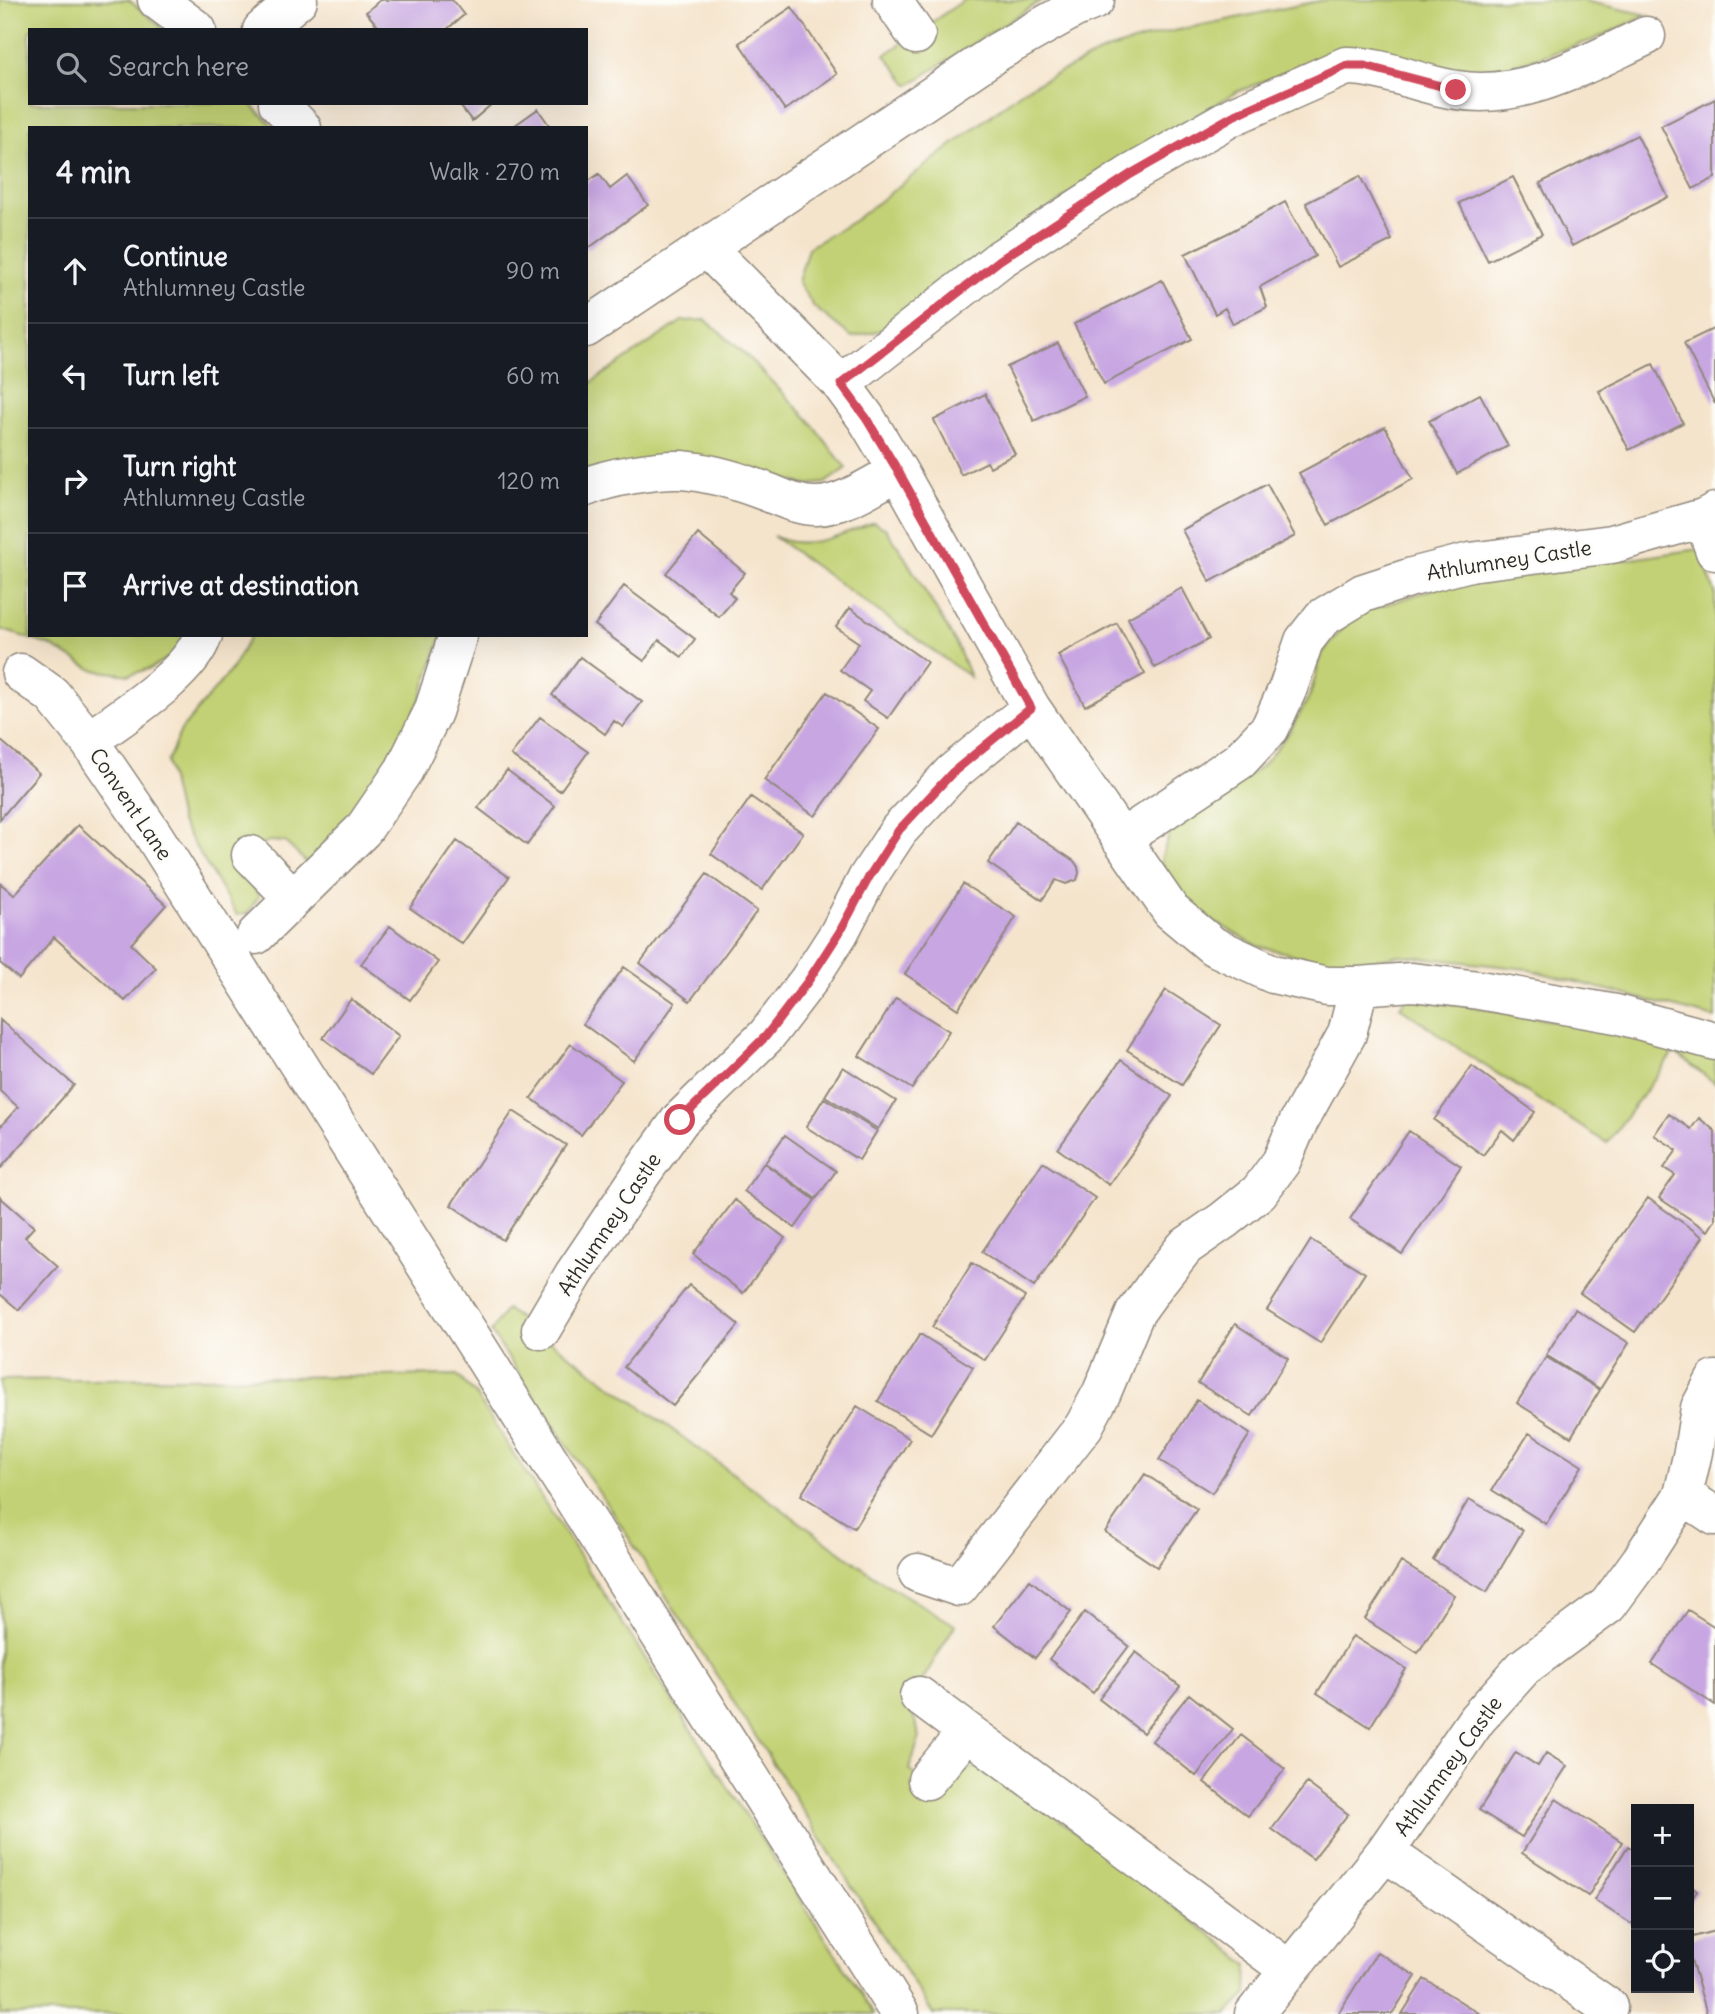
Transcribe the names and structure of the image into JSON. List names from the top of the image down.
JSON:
{
  "streets": {
    "street": ["Athlumney Castle", "Convent Lane"]
  },
  "page": {
    "search": "Search here",
    "heading": ["4 min", "Walk · 270 m"],
    "list": [
      ["Continue", "Athlumney Castle", "90 m"],
      ["Turn left", "60 m"],
      ["Turn right", "Athlumney Castle", "120 m"],
      "Arrive at destination"
    ],
    "map_buttons": ["+", "−"]
  }
}
